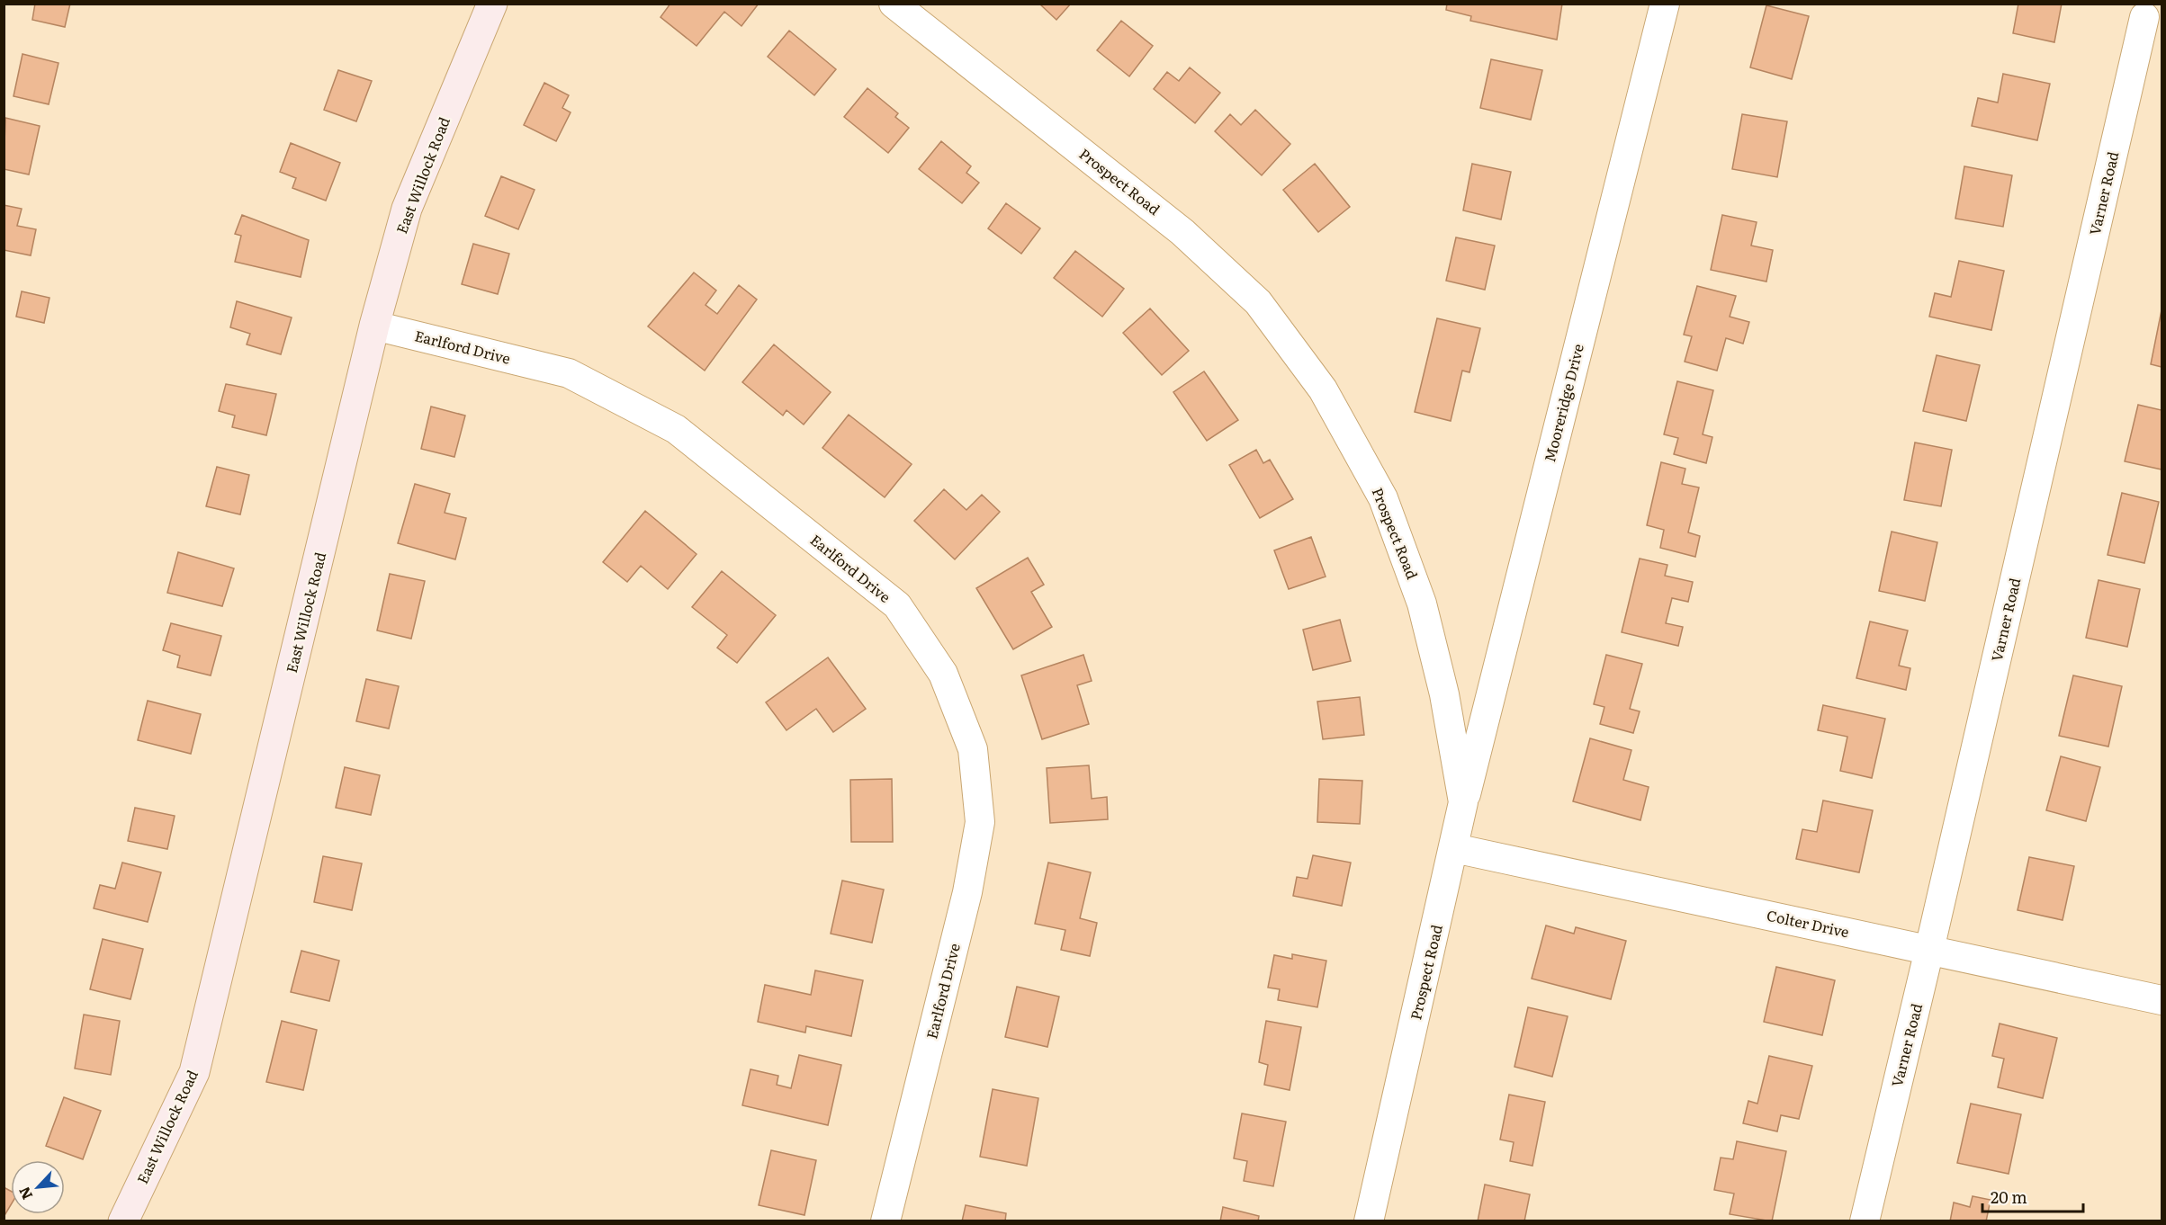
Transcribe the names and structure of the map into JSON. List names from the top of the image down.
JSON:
{
  "streets": {
    "street": [
      "East Willock Road",
      "Prospect Road",
      "Varner Road",
      "Earlford Drive",
      "Mooreridge Drive",
      "Colter Drive"
    ]
  },
  "crossings": [
    ["East Willock Road", "Earlford Drive"],
    ["Prospect Road", "Mooreridge Drive"],
    ["Prospect Road", "Colter Drive"],
    ["Varner Road", "Colter Drive"]
  ],
  "scale_bar": "20 m",
  "north": "bottom left"
}
